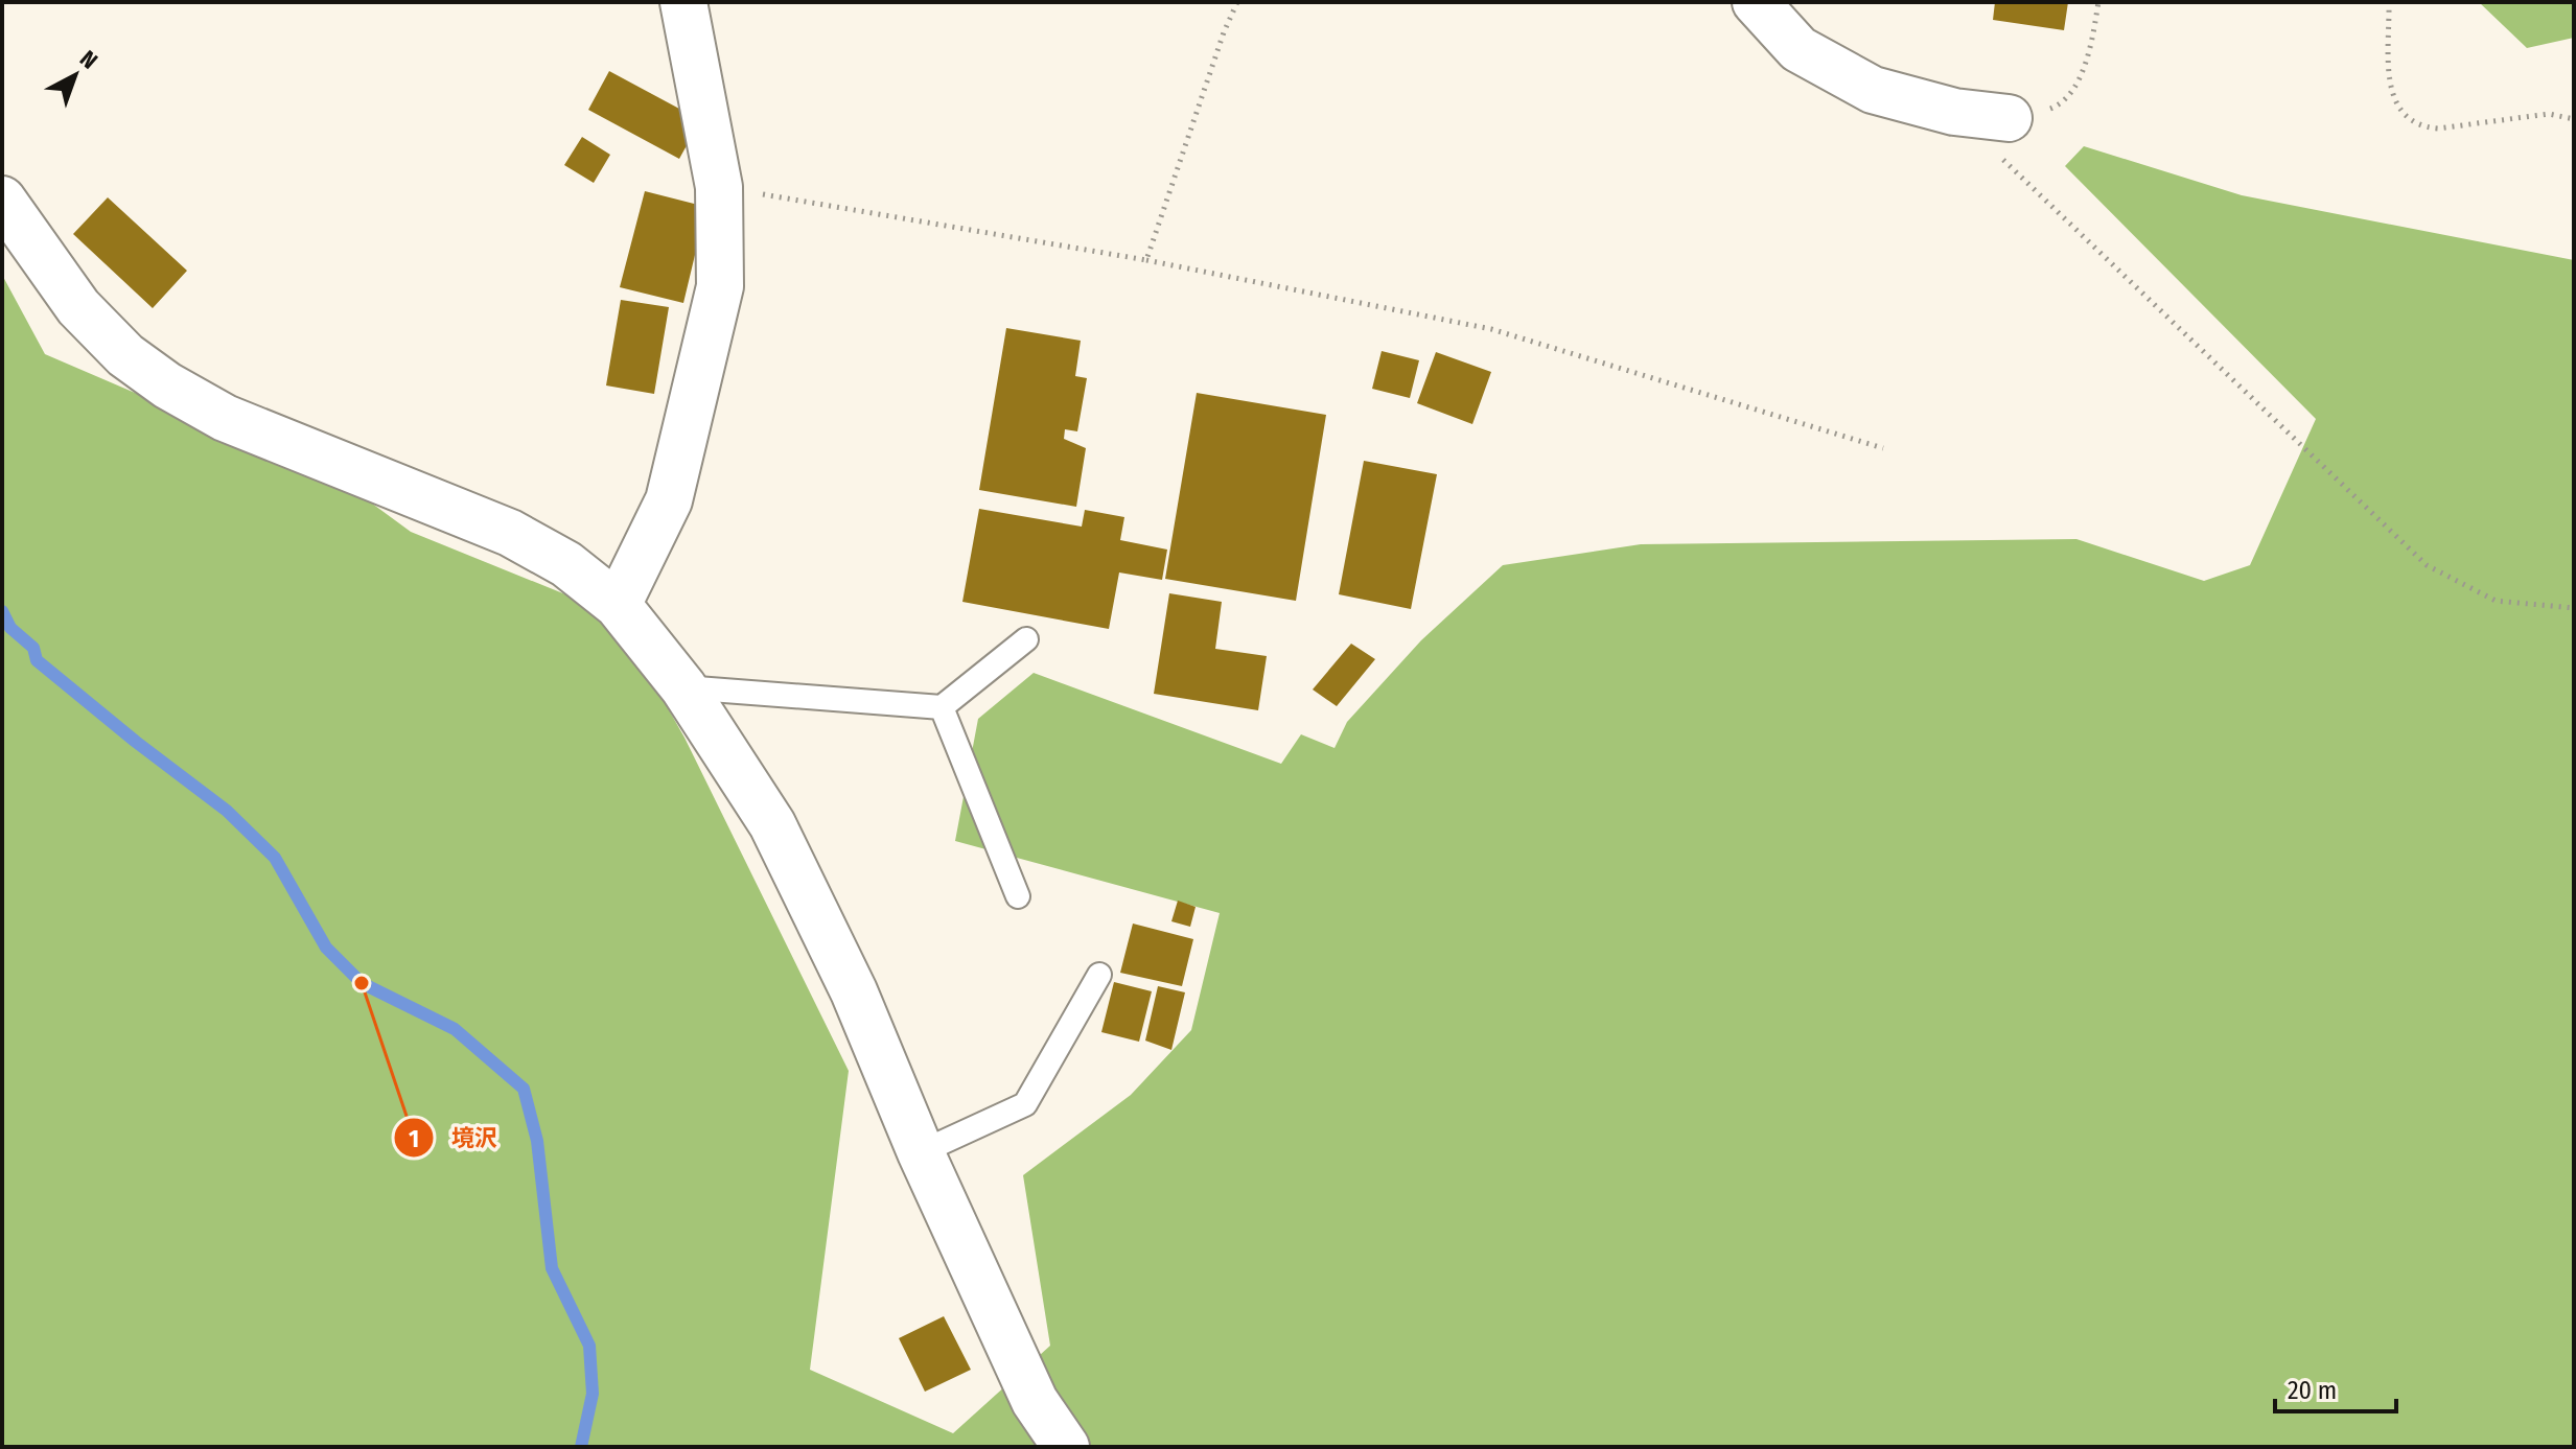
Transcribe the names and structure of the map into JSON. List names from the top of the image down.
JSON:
{
  "places": ["境沢"],
  "scale_bar": "20 m",
  "north": "top right"
}
